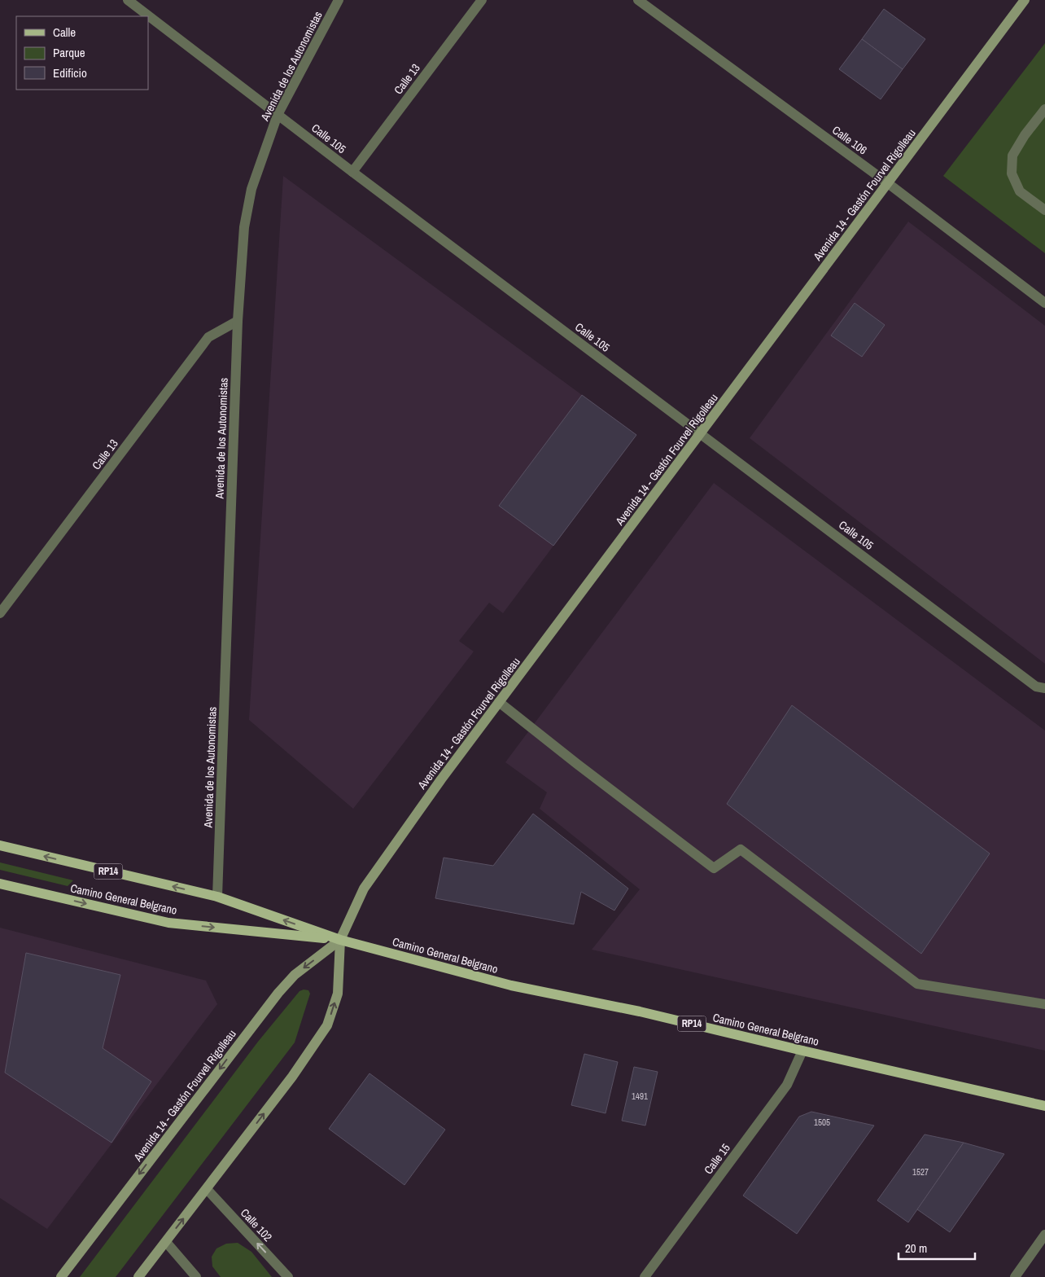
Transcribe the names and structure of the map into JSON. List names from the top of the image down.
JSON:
{
  "streets": {
    "main road": ["Avenida 14 - Gastón Fourvel Rigolleau", "RP14", "Camino General Belgrano"],
    "street": [
      "Avenida de los Autonomistas",
      "Calle 13",
      "Calle 105",
      "Calle 106",
      "Calle 15",
      "Calle 102"
    ]
  },
  "crossings": [
    ["Avenida de los Autonomistas", "Calle 13"],
    ["Avenida de los Autonomistas", "Calle 105"],
    ["Avenida de los Autonomistas", "Camino General Belgrano"],
    ["Calle 13", "Calle 105"],
    ["Calle 105", "Avenida 14 - Gastón Fourvel Rigolleau"],
    ["Calle 106", "Avenida 14 - Gastón Fourvel Rigolleau"],
    ["Avenida 14 - Gastón Fourvel Rigolleau", "Camino General Belgrano"],
    ["Avenida 14 - Gastón Fourvel Rigolleau", "Calle 102"],
    ["Camino General Belgrano", "Calle 15"]
  ],
  "house_numbers": ["1491", "1505", "1527"],
  "legend": ["Calle", "Parque", "Edificio"],
  "scale_bar": "20 m"
}
